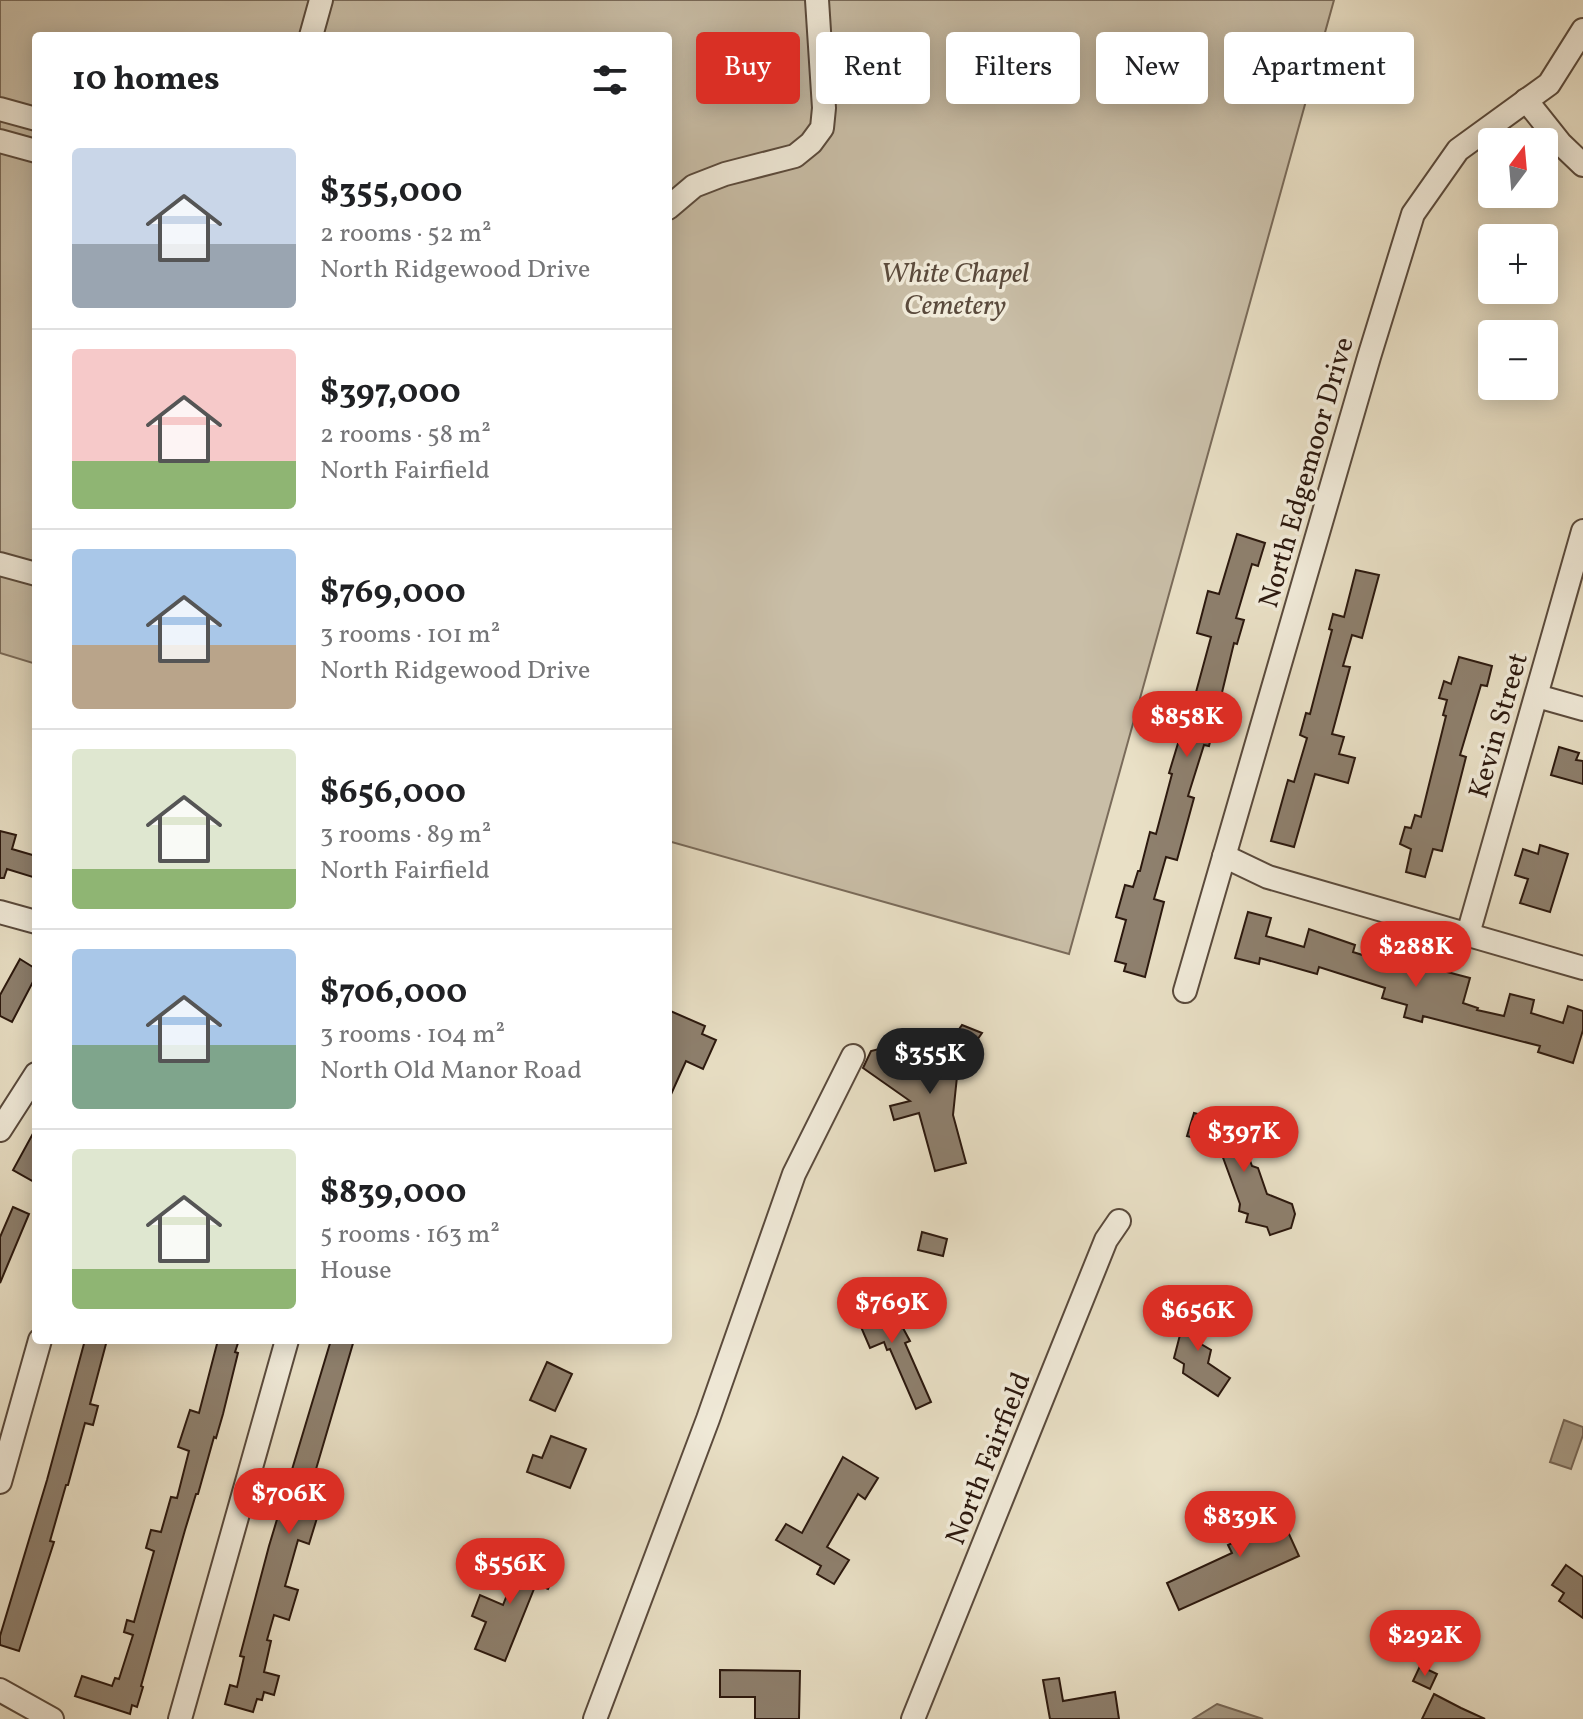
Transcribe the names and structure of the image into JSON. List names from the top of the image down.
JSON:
{
  "streets": {
    "street": ["North Edgemoor Drive", "Kevin Street", "North Fairfield"]
  },
  "parks": ["White Chapel Cemetery"],
  "north": "top",
  "page": {
    "chip": [
      "Buy",
      "Rent",
      "Filters",
      "New",
      "Apartment"
    ],
    "heading": "10 homes",
    "map_buttons": ["+", "−"],
    "list": [
      {
        "name": "$355,000",
        "note": "2 rooms · 52 m² · North Ridgewood Drive"
      },
      {
        "name": "$397,000",
        "note": "2 rooms · 58 m² · North Fairfield"
      },
      {
        "name": "$769,000",
        "note": "3 rooms · 101 m² · North Ridgewood Drive"
      },
      {
        "name": "$656,000",
        "note": "3 rooms · 89 m² · North Fairfield"
      },
      {
        "name": "$706,000",
        "note": "3 rooms · 104 m² · North Old Manor Road"
      },
      {
        "name": "$839,000",
        "note": "5 rooms · 163 m² · House"
      }
    ],
    "price": [
      "$858K",
      "$288K",
      "$355K",
      "$397K",
      "$769K",
      "$656K",
      "$706K",
      "$839K",
      "$556K",
      "$292K"
    ]
  }
}
